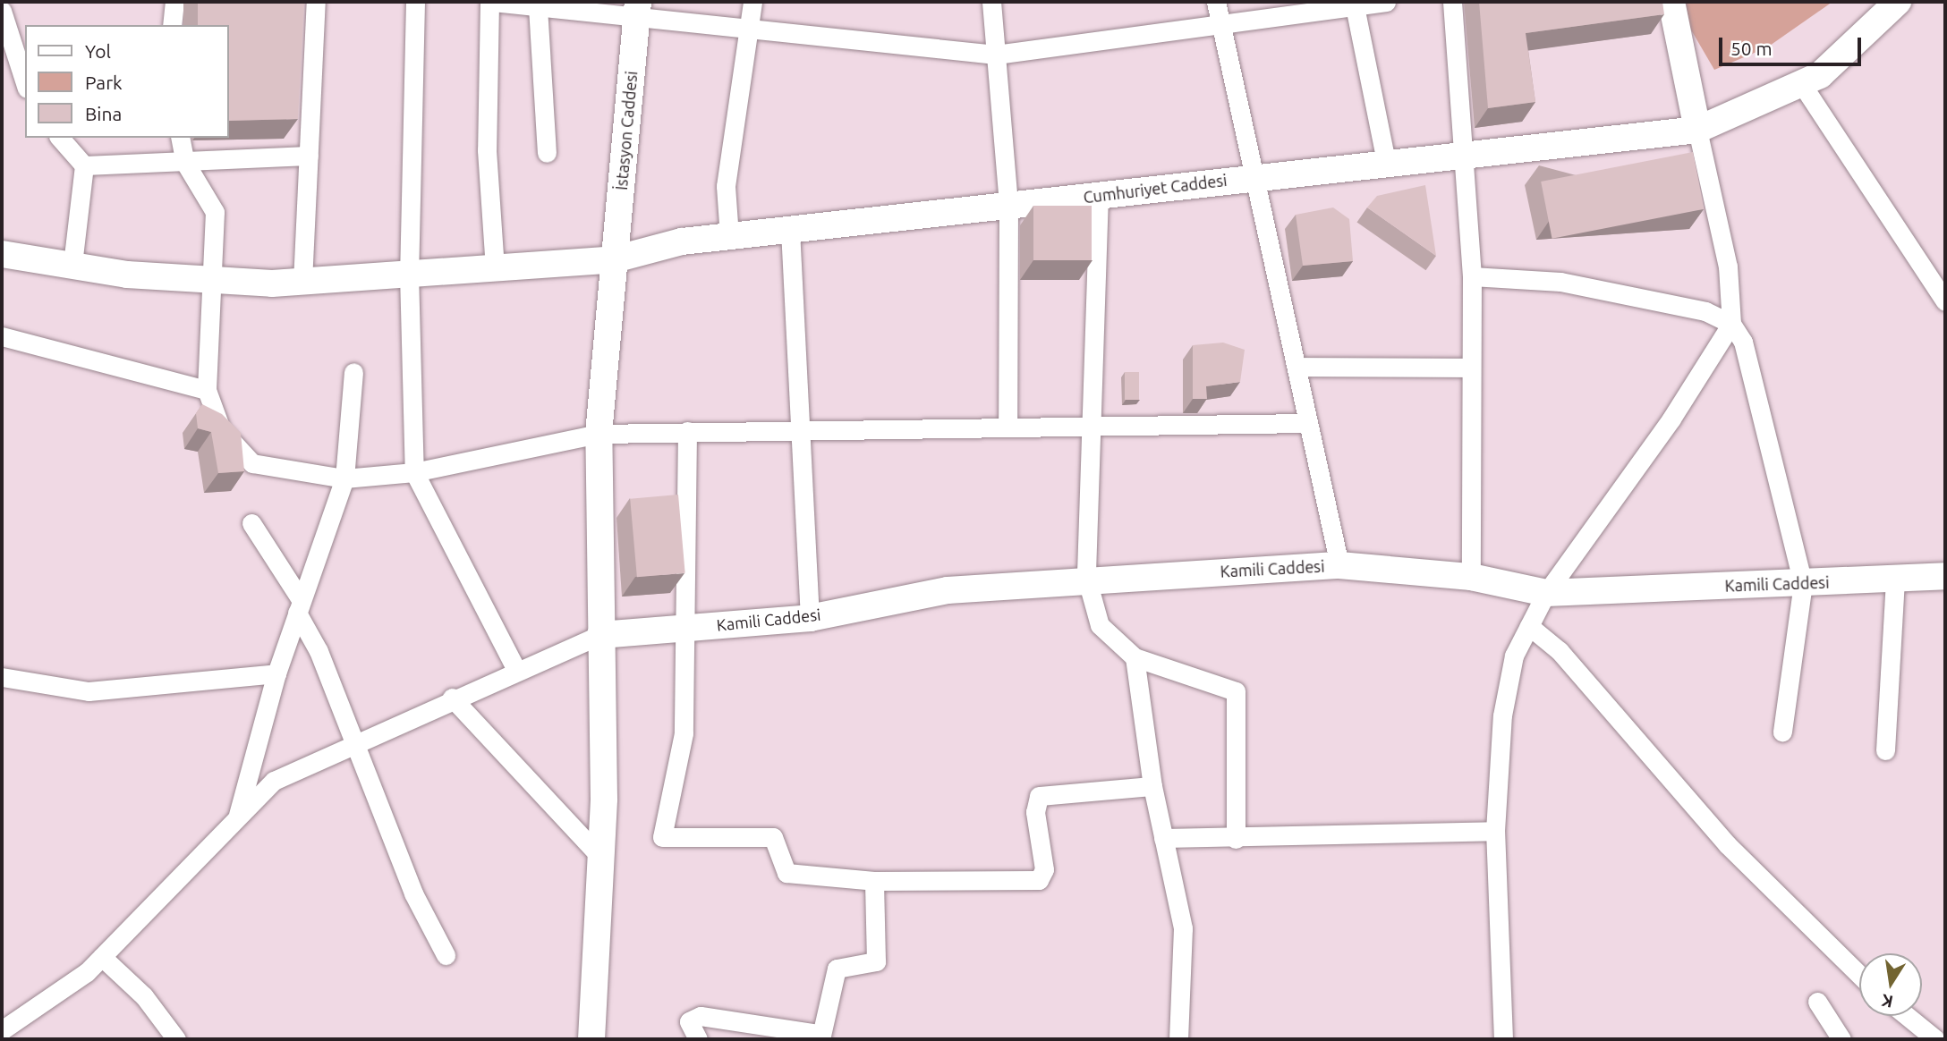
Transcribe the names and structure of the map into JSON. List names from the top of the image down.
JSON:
{
  "streets": {
    "main road": ["İstasyon Caddesi", "Cumhuriyet Caddesi", "Kamili Caddesi"]
  },
  "crossings": [
    ["İstasyon Caddesi", "Cumhuriyet Caddesi"],
    ["İstasyon Caddesi", "Kamili Caddesi"]
  ],
  "legend": ["Yol", "Park", "Bina"],
  "scale_bar": "50 m",
  "north": "bottom"
}
